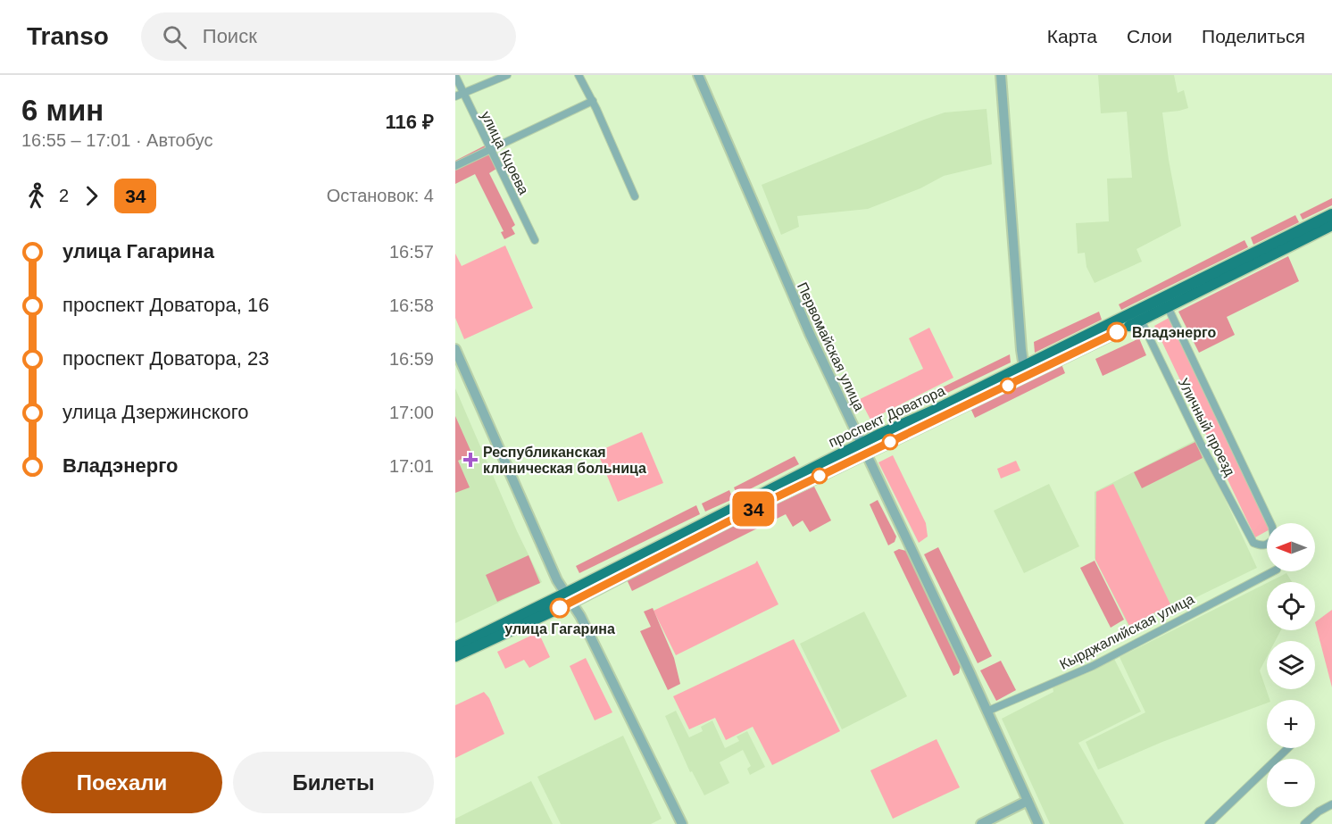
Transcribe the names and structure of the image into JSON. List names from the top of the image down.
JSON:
{
  "streets": {
    "main road": ["проспект Доватора"],
    "street": [
      "улица Кцоева",
      "Первомайская улица",
      "Уличный проезд",
      "Кырджалийская улица"
    ]
  },
  "crossings": [
    ["Первомайская улица", "проспект Доватора"],
    ["Первомайская улица", "Кырджалийская улица"]
  ],
  "places": {
    "other": ["Владэнерго", "улица Гагарина"],
    "health": ["Республиканская клиническая больница"]
  },
  "lines": ["bus line 34"],
  "north": "left",
  "page": {
    "header": "Transo",
    "search": "Поиск",
    "nav": ["Карта", "Слои", "Поделиться"],
    "heading": ["6 мин", "16:55 – 17:01 · Автобус", "116 ₽"],
    "on_map": "34",
    "legs": ["2", "34", "Остановок: 4"],
    "list": [
      {
        "name": "улица Гагарина",
        "value": "16:57"
      },
      {
        "name": "проспект Доватора, 16",
        "value": "16:58"
      },
      {
        "name": "проспект Доватора, 23",
        "value": "16:59"
      },
      {
        "name": "улица Дзержинского",
        "value": "17:00"
      },
      {
        "name": "Владэнерго",
        "value": "17:01"
      }
    ],
    "map_buttons": ["+", "−"],
    "buttons": ["Поехали", "Билеты"]
  }
}
